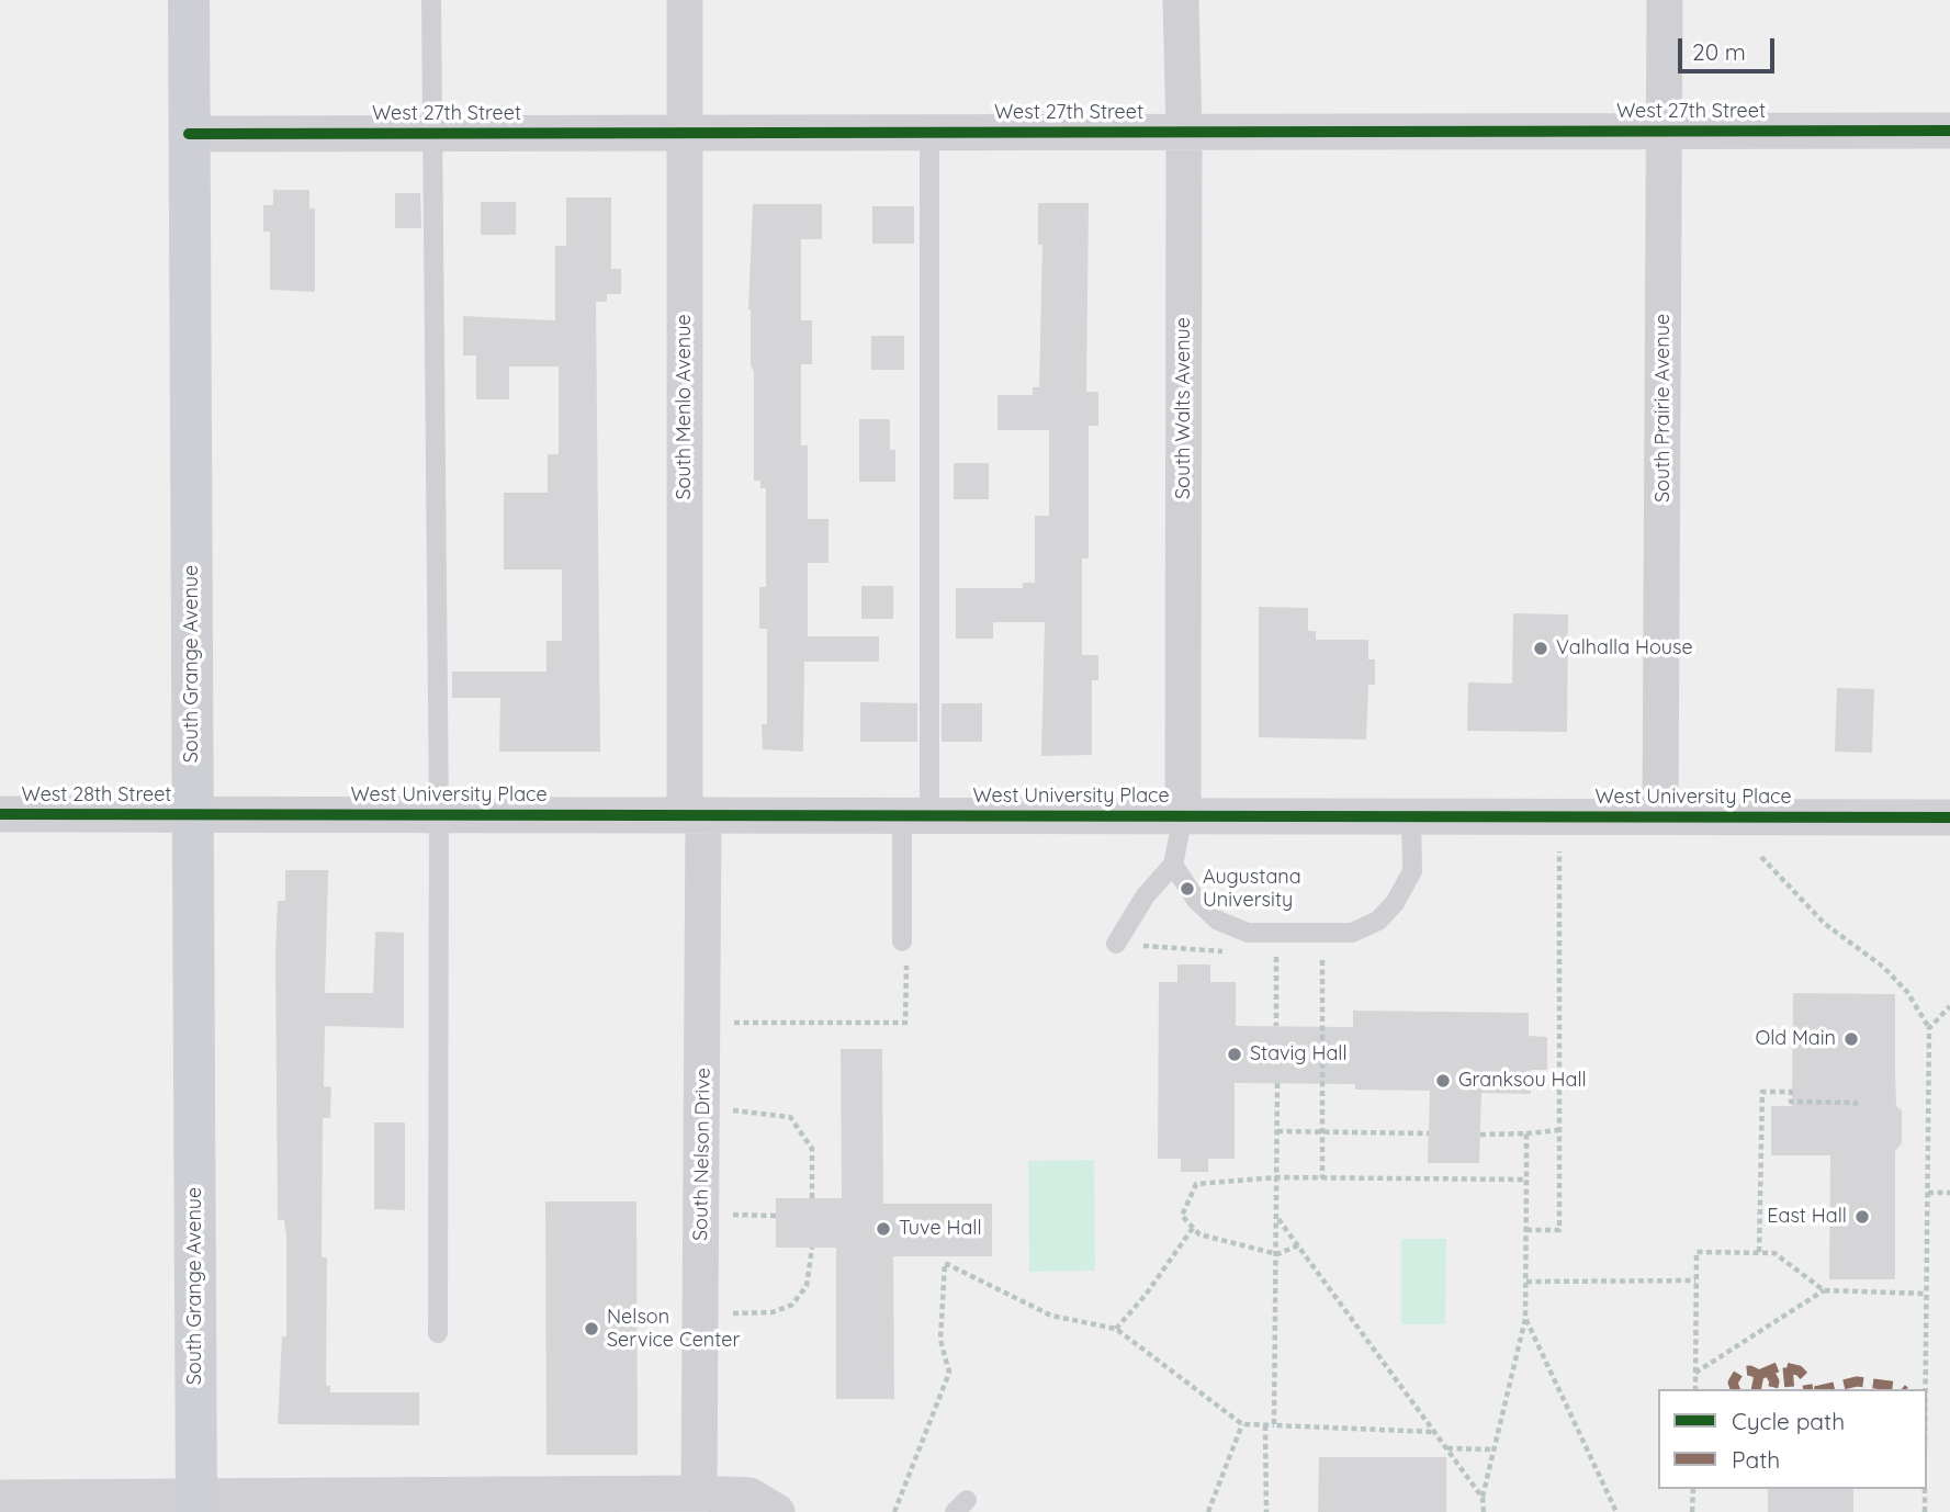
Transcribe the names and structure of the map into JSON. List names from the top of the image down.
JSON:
{
  "streets": {
    "street": [
      "West 27th Street",
      "South Menlo Avenue",
      "South Walts Avenue",
      "South Prairie Avenue",
      "South Grange Avenue",
      "West 28th Street",
      "West University Place",
      "South Nelson Drive"
    ]
  },
  "crossings": [
    ["West 27th Street", "South Menlo Avenue"],
    ["West 27th Street", "South Walts Avenue"],
    ["West 27th Street", "South Prairie Avenue"],
    ["West 27th Street", "South Grange Avenue"],
    ["South Menlo Avenue", "West University Place"],
    ["South Menlo Avenue", "South Nelson Drive"],
    ["South Walts Avenue", "West University Place"],
    ["South Prairie Avenue", "West University Place"],
    ["South Grange Avenue", "West 28th Street"],
    ["South Grange Avenue", "West University Place"],
    ["West 28th Street", "West University Place"],
    ["West University Place", "South Nelson Drive"]
  ],
  "places": [
    "Valhalla House",
    "Augustana University",
    "Old Main",
    "Stavig Hall",
    "Granksou Hall",
    "East Hall",
    "Tuve Hall",
    "Nelson Service Center"
  ],
  "legend": ["Cycle path", "Path"],
  "scale_bar": "20 m"
}
